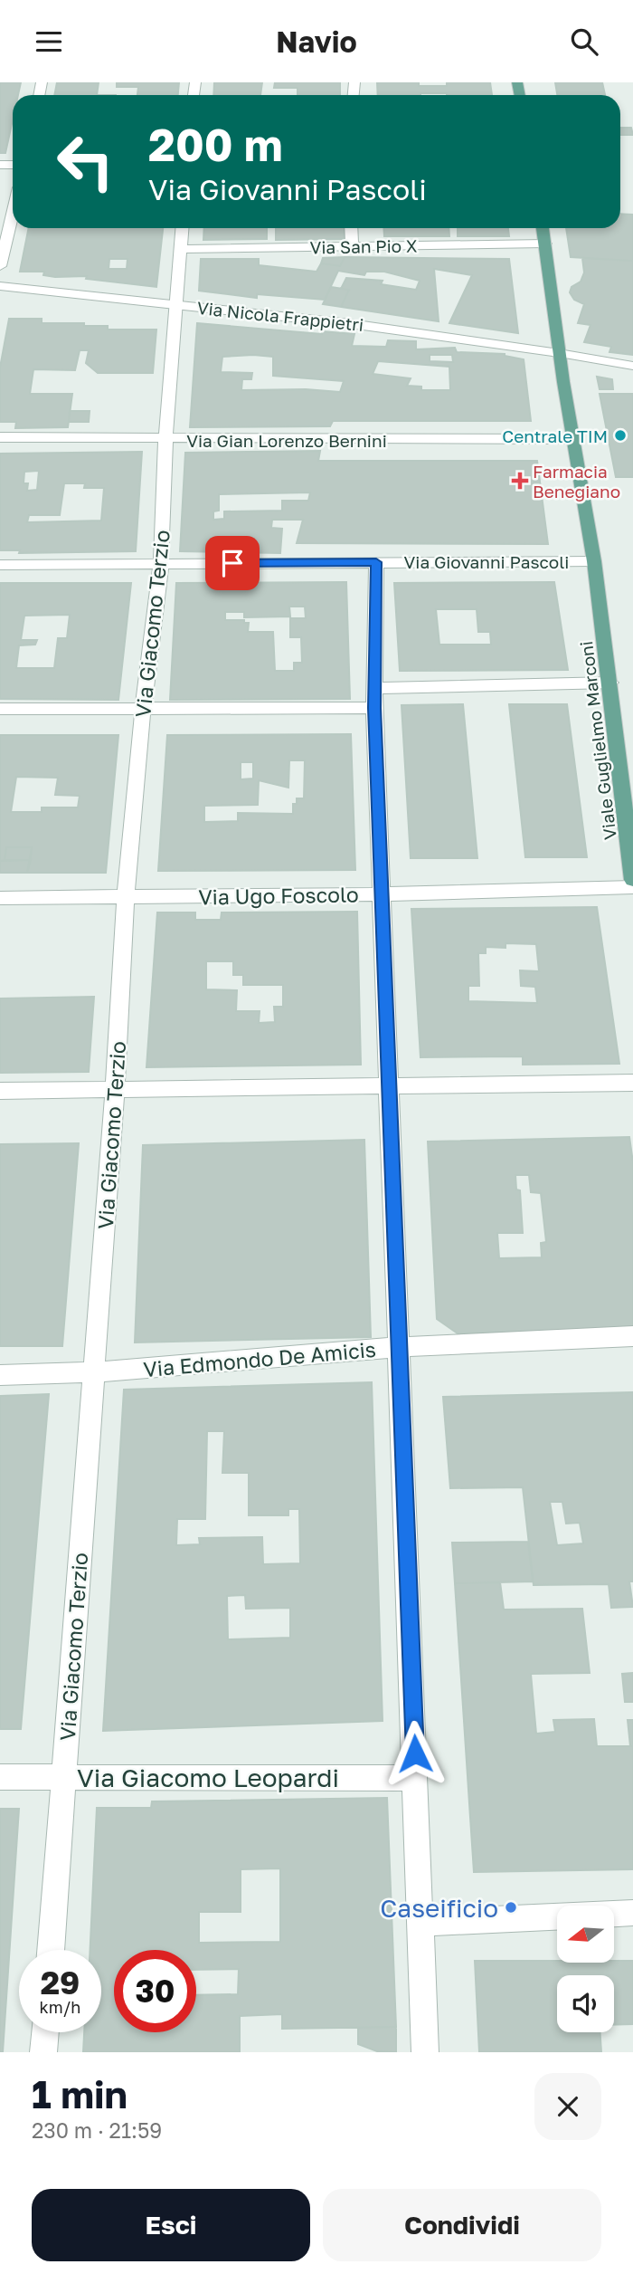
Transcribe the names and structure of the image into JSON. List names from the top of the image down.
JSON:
{
  "streets": {
    "main road": ["Viale Guglielmo Marconi"],
    "street": [
      "Via San Pio X",
      "Via Nicola Frappietri",
      "Via Gian Lorenzo Bernini",
      "Via Giovanni Pascoli",
      "Via Giacomo Terzio",
      "Via Ugo Foscolo",
      "Via Edmondo De Amicis",
      "Via Giacomo Leopardi"
    ]
  },
  "crossings": [
    ["Via San Pio X", "Via Giacomo Terzio"],
    ["Via San Pio X", "Viale Guglielmo Marconi"],
    ["Via Nicola Frappietri", "Via Giacomo Terzio"],
    ["Via Nicola Frappietri", "Viale Guglielmo Marconi"],
    ["Via Gian Lorenzo Bernini", "Via Giacomo Terzio"],
    ["Via Gian Lorenzo Bernini", "Viale Guglielmo Marconi"],
    ["Via Giovanni Pascoli", "Via Giacomo Terzio"],
    ["Via Giovanni Pascoli", "Viale Guglielmo Marconi"],
    ["Via Giacomo Terzio", "Via Ugo Foscolo"],
    ["Via Giacomo Terzio", "Via Edmondo De Amicis"],
    ["Via Giacomo Terzio", "Via Giacomo Leopardi"]
  ],
  "places": {
    "other": ["Centrale TIM", "Caseificio"],
    "health": ["Farmacia Benegiano"]
  },
  "north": "left",
  "page": {
    "header": "Navio",
    "turn": ["200 m", "Via Giovanni Pascoli"],
    "speed": "29 km/h",
    "limit": "30",
    "heading": ["1 min", "230 m · 21:59"],
    "buttons": ["Esci", "Condividi"]
  }
}
